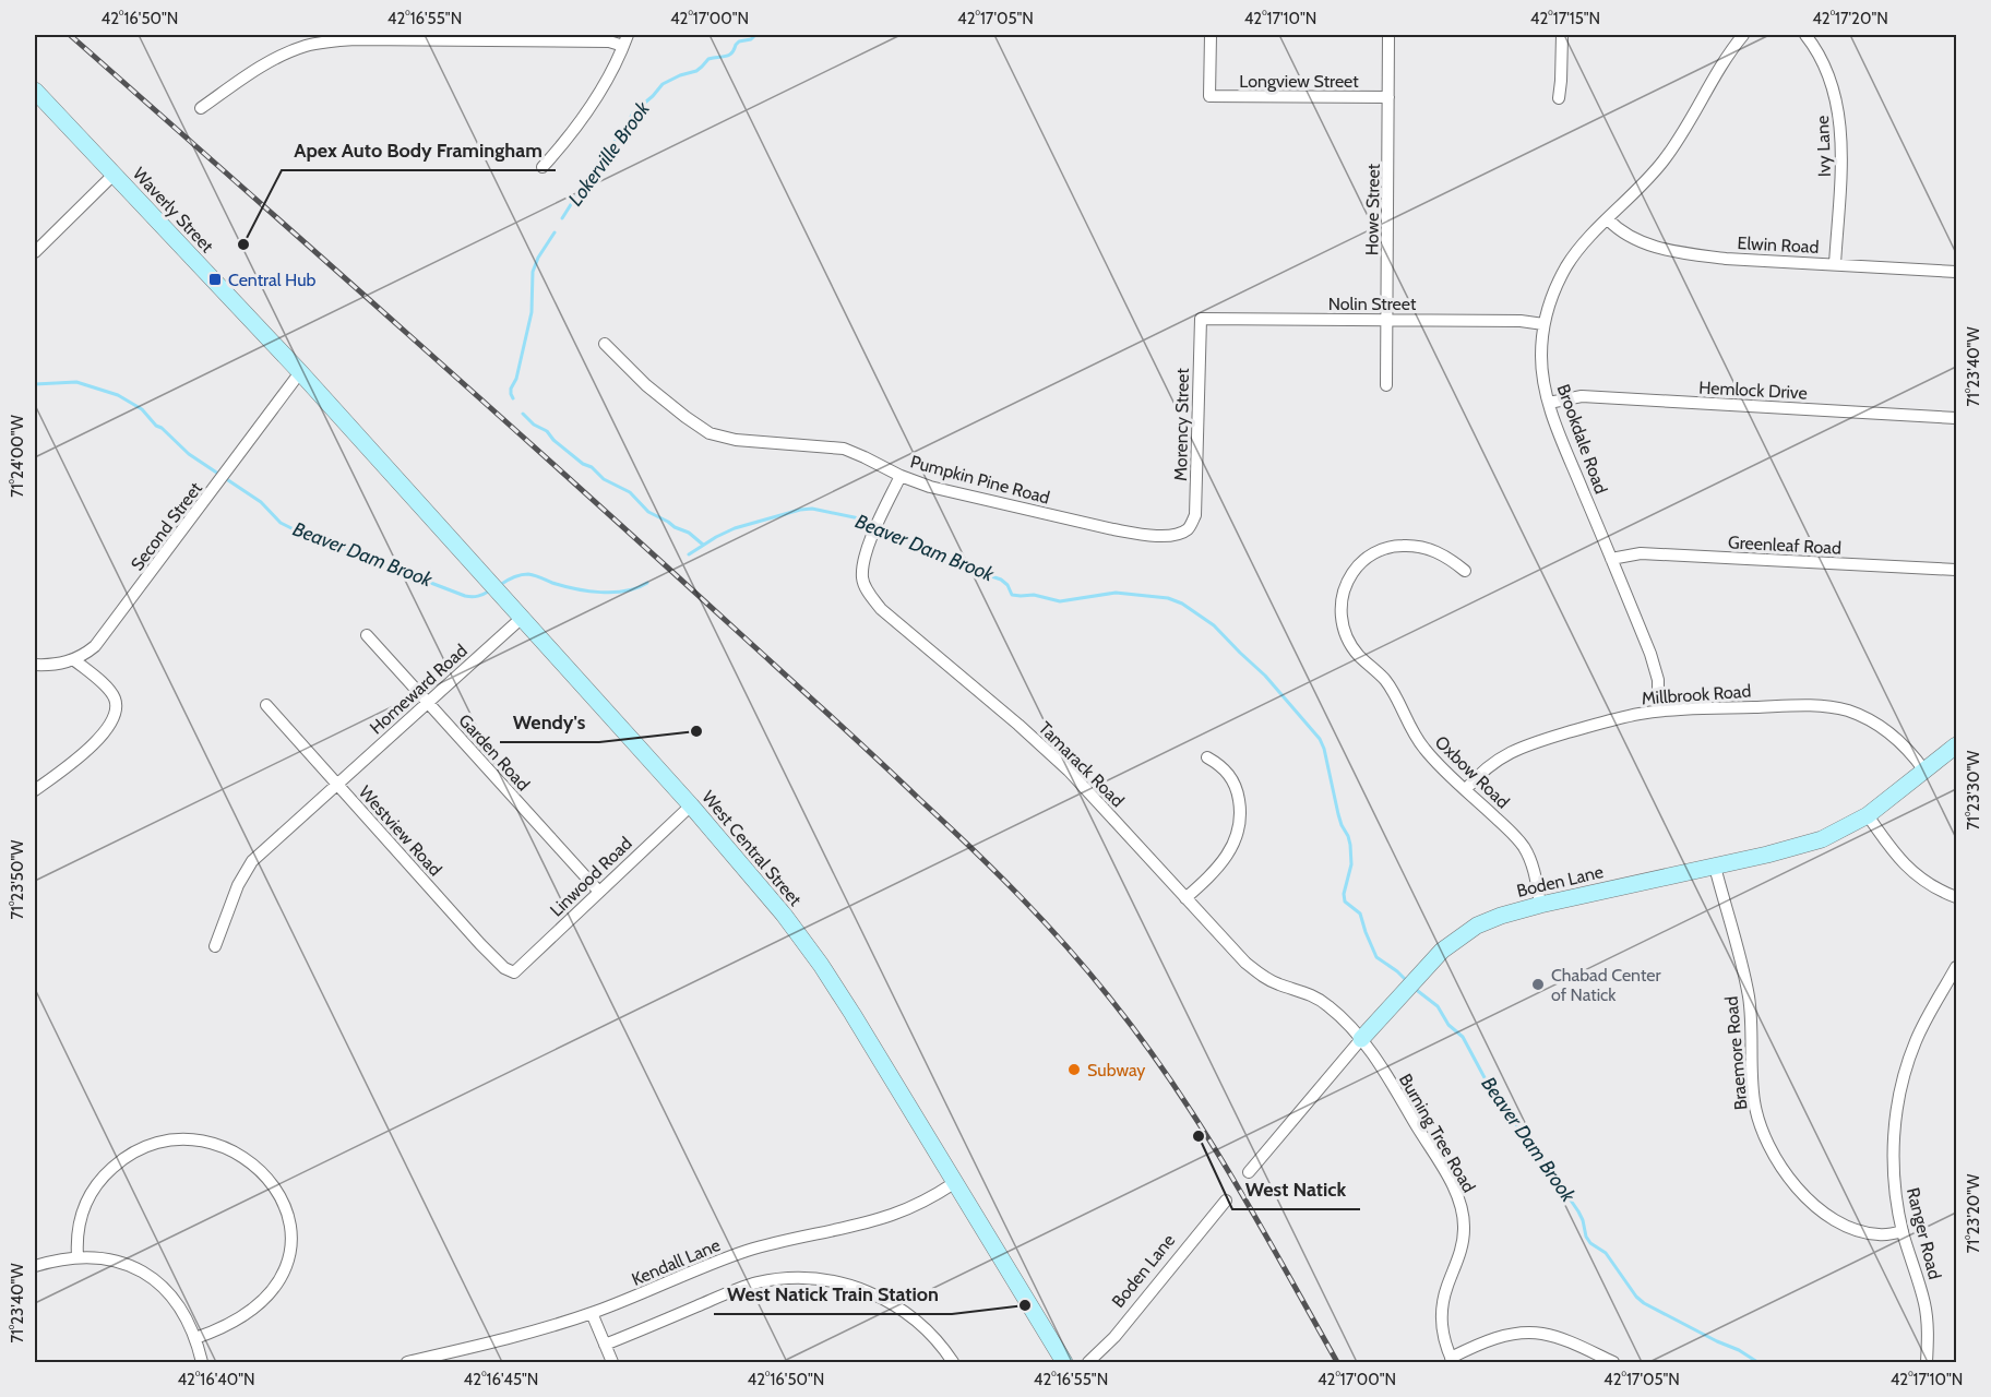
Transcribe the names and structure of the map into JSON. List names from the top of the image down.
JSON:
{
  "streets": {
    "main road": ["Waverly Street", "West Central Street", "Boden Lane"],
    "street": [
      "Longview Street",
      "Ivy Lane",
      "Howe Street",
      "Elwin Road",
      "Nolin Street",
      "Hemlock Drive",
      "Morency Street",
      "Brookdale Road",
      "Pumpkin Pine Road",
      "Second Street",
      "Greenleaf Road",
      "Homeward Road",
      "Millbrook Road",
      "Garden Road",
      "Tamarack Road",
      "Oxbow Road",
      "Westview Road",
      "Linwood Road",
      "Braemore Road",
      "Burning Tree Road",
      "Ranger Road",
      "Kendall Lane"
    ]
  },
  "crossings": [
    ["Longview Street", "Howe Street"],
    ["Ivy Lane", "Elwin Road"],
    ["Waverly Street", "Second Street"],
    ["Waverly Street", "West Central Street"],
    ["Howe Street", "Nolin Street"],
    ["Elwin Road", "Brookdale Road"],
    ["Nolin Street", "Morency Street"],
    ["Nolin Street", "Brookdale Road"],
    ["Hemlock Drive", "Brookdale Road"],
    ["Morency Street", "Pumpkin Pine Road"],
    ["Brookdale Road", "Greenleaf Road"],
    ["Brookdale Road", "Millbrook Road"],
    ["Pumpkin Pine Road", "Tamarack Road"],
    ["Homeward Road", "Garden Road"],
    ["Homeward Road", "Westview Road"],
    ["Homeward Road", "West Central Street"],
    ["Millbrook Road", "Oxbow Road"],
    ["Millbrook Road", "Boden Lane"],
    ["Garden Road", "Linwood Road"],
    ["Tamarack Road", "Boden Lane"],
    ["Tamarack Road", "Burning Tree Road"],
    ["Oxbow Road", "Boden Lane"],
    ["Westview Road", "Linwood Road"],
    ["West Central Street", "Linwood Road"],
    ["West Central Street", "Kendall Lane"],
    ["Boden Lane", "Braemore Road"],
    ["Boden Lane", "Burning Tree Road"],
    ["Braemore Road", "Ranger Road"]
  ],
  "water": ["Lokerville Brook", "Beaver Dam Brook"],
  "places": {
    "other": [
      "Apex Auto Body Framingham",
      "Wendy's",
      "Chabad Center of Natick",
      "Subway",
      "West Natick",
      "West Natick Train Station"
    ],
    "transit": ["Central Hub"]
  },
  "coordinates": [
    "42°16'50\"N",
    "42°16'55\"N",
    "42°17'00\"N",
    "42°17'05\"N",
    "42°17'10\"N",
    "42°17'15\"N",
    "42°17'20\"N",
    "71°23'40\"W",
    "71°24'00\"W",
    "71°23'30\"W",
    "71°23'50\"W",
    "71°23'20\"W",
    "42°16'40\"N",
    "42°16'45\"N"
  ]
}
